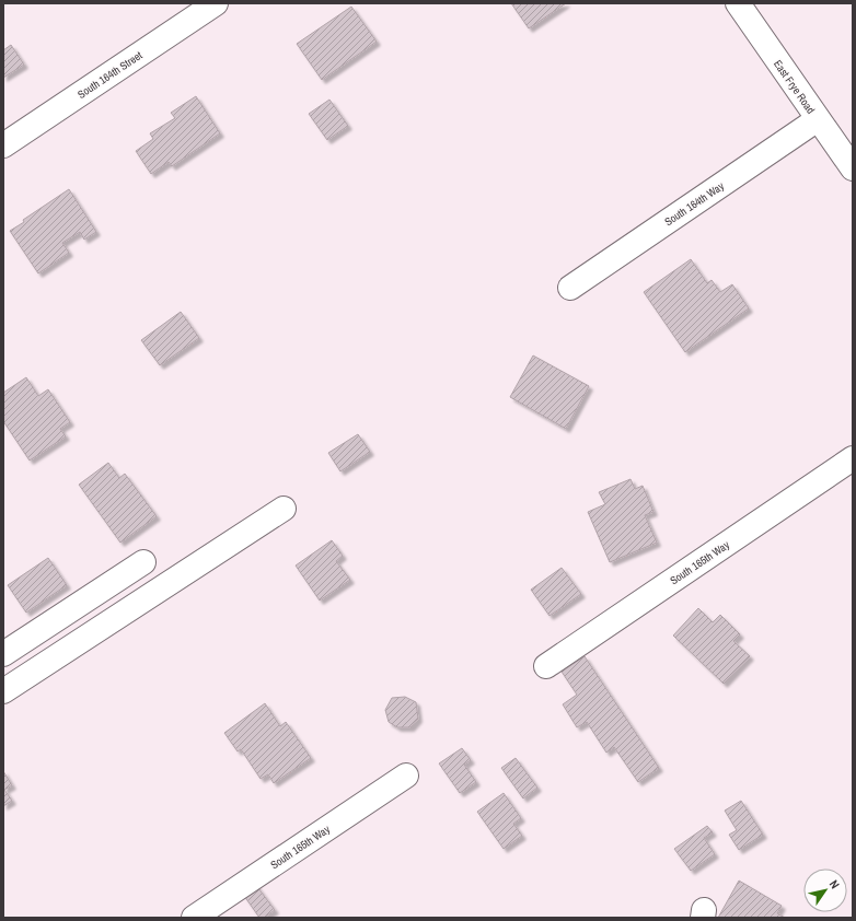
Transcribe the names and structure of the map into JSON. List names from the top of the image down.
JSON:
{
  "streets": {
    "street": [
      "South 164th Street",
      "East Frye Road",
      "South 164th Way",
      "South 165th Way"
    ]
  },
  "crossings": [
    ["East Frye Road", "South 164th Way"]
  ],
  "north": "top right"
}
